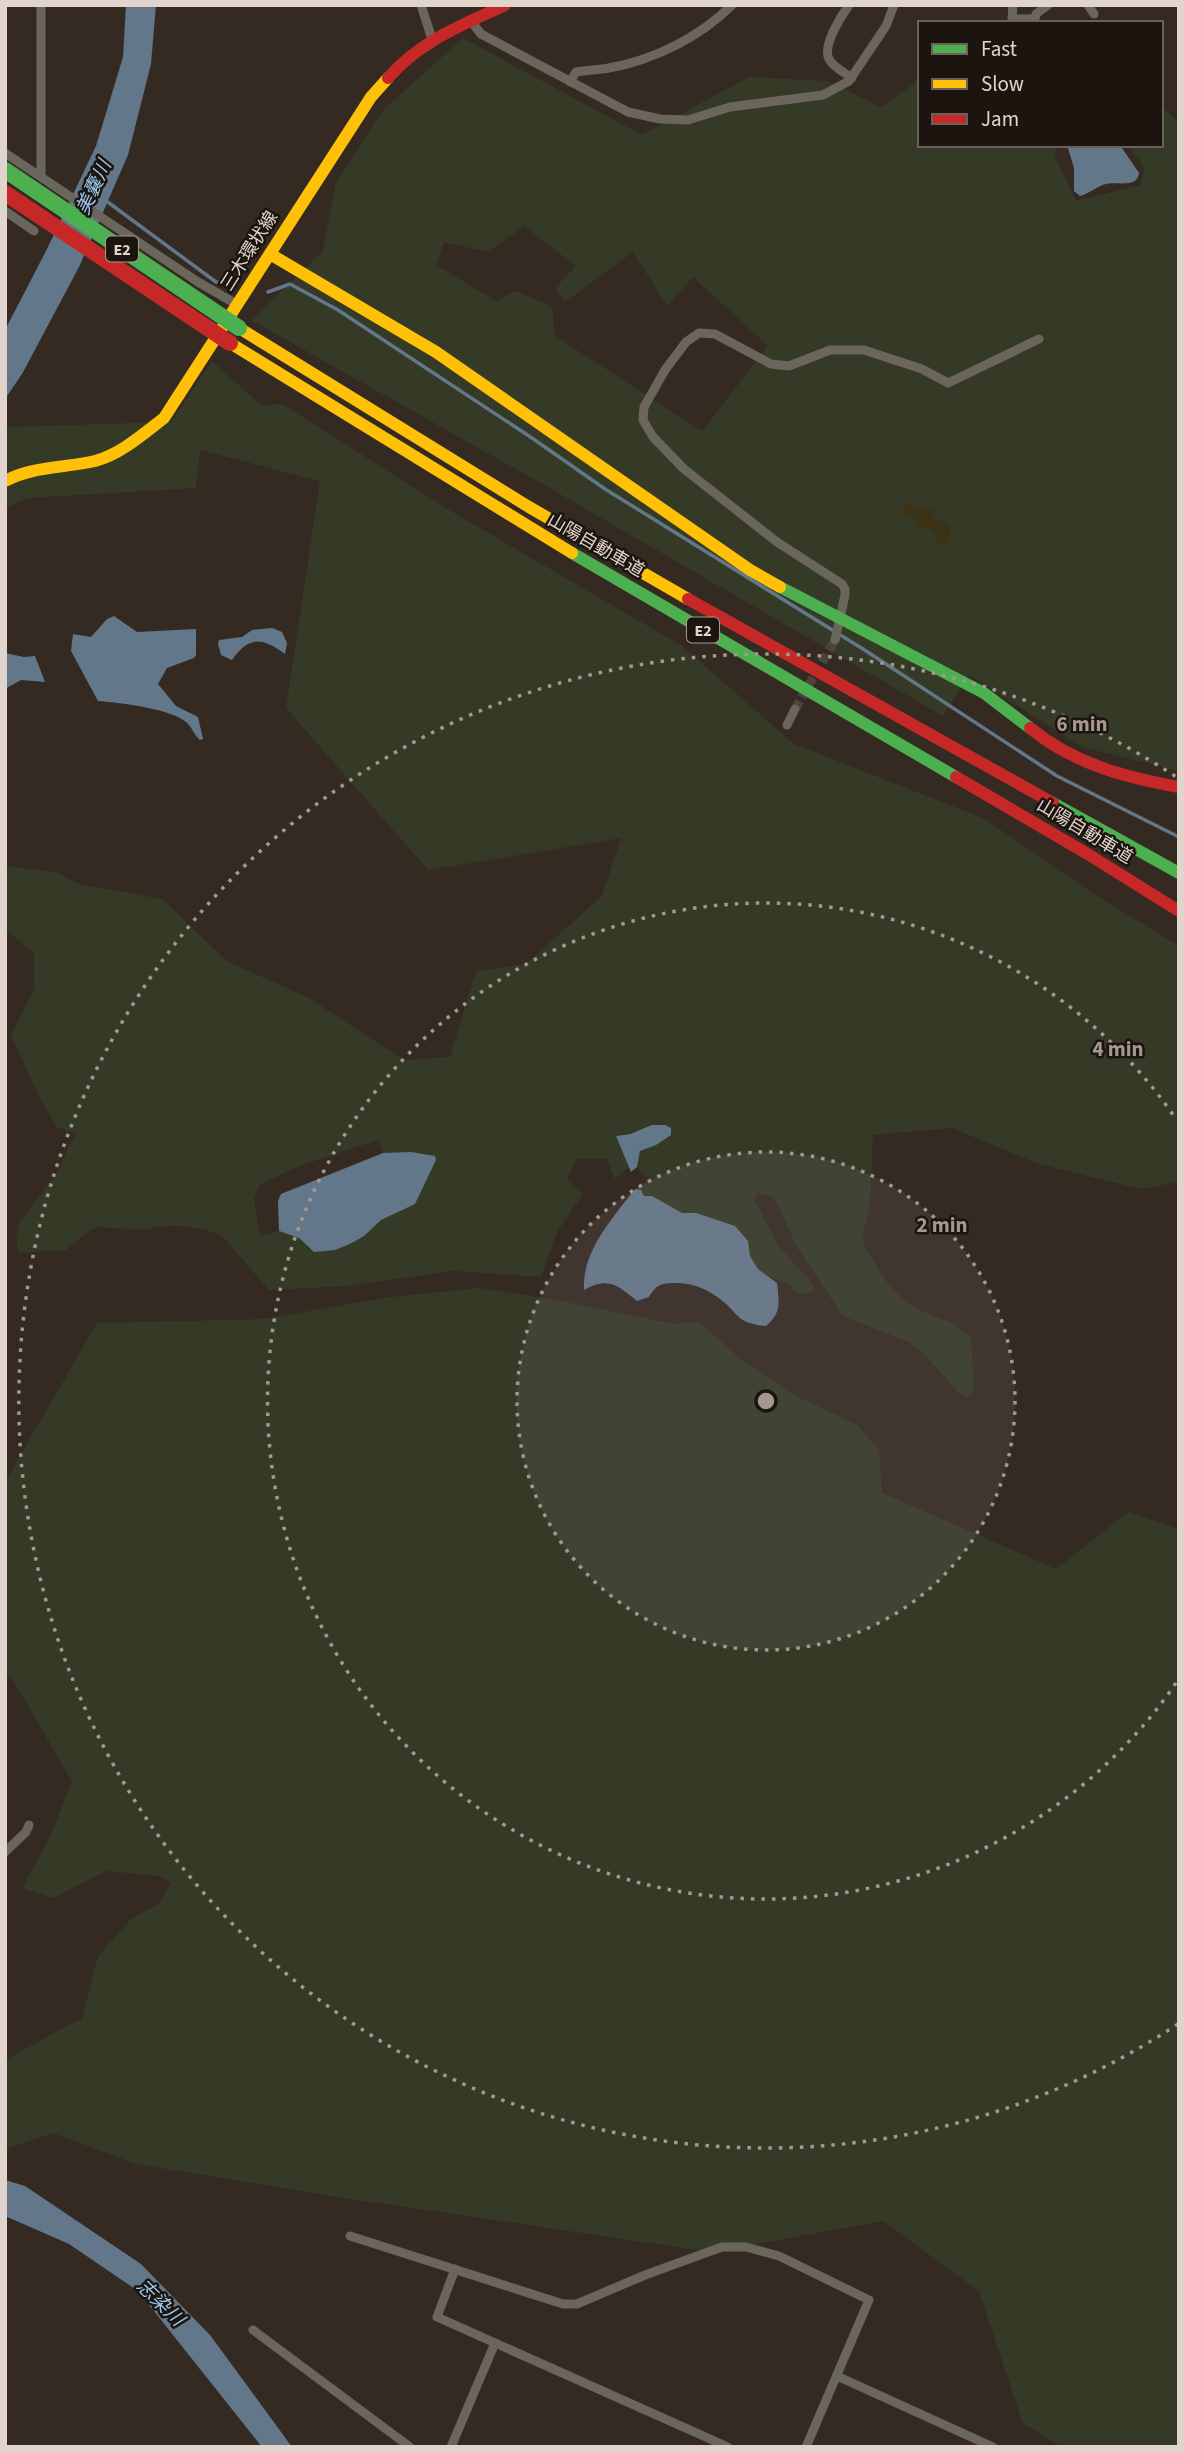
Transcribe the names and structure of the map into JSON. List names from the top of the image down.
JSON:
{
  "streets": {
    "main road": ["E2", "三木環状線", "山陽自動車道"]
  },
  "water": ["美嚢川", "志染川"],
  "legend": ["Fast", "Slow", "Jam"],
  "rings": ["6 min", "4 min", "2 min"]
}
